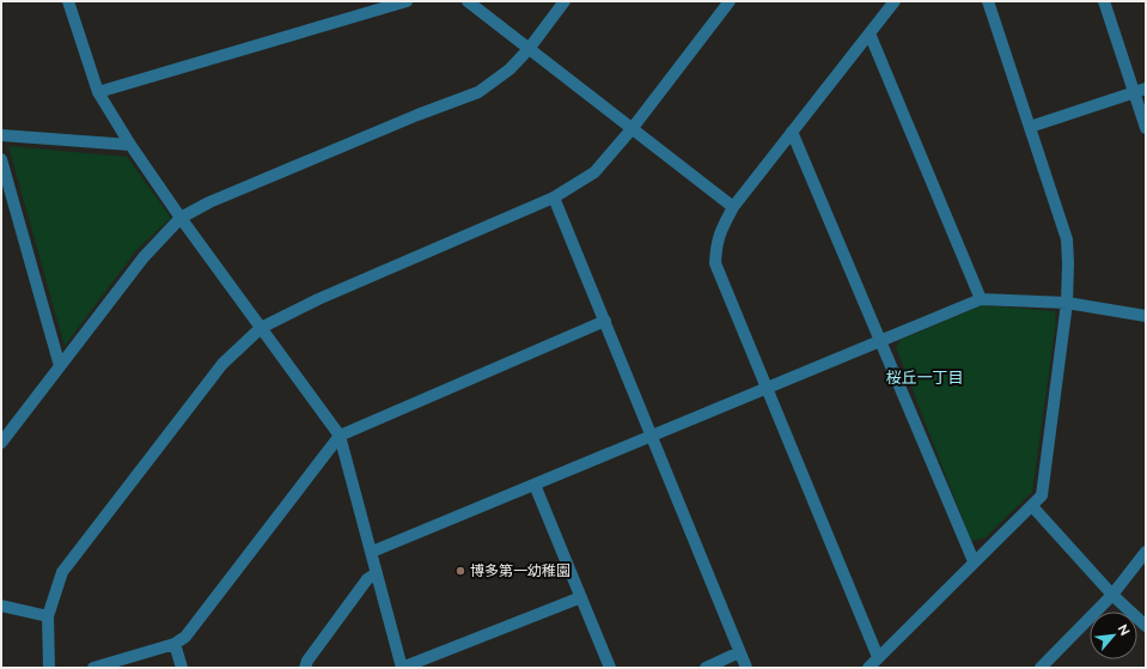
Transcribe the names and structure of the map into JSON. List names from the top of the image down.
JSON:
{
  "districts": ["桜丘一丁目"],
  "places": ["博多第一幼稚園"],
  "north": "top right"
}
